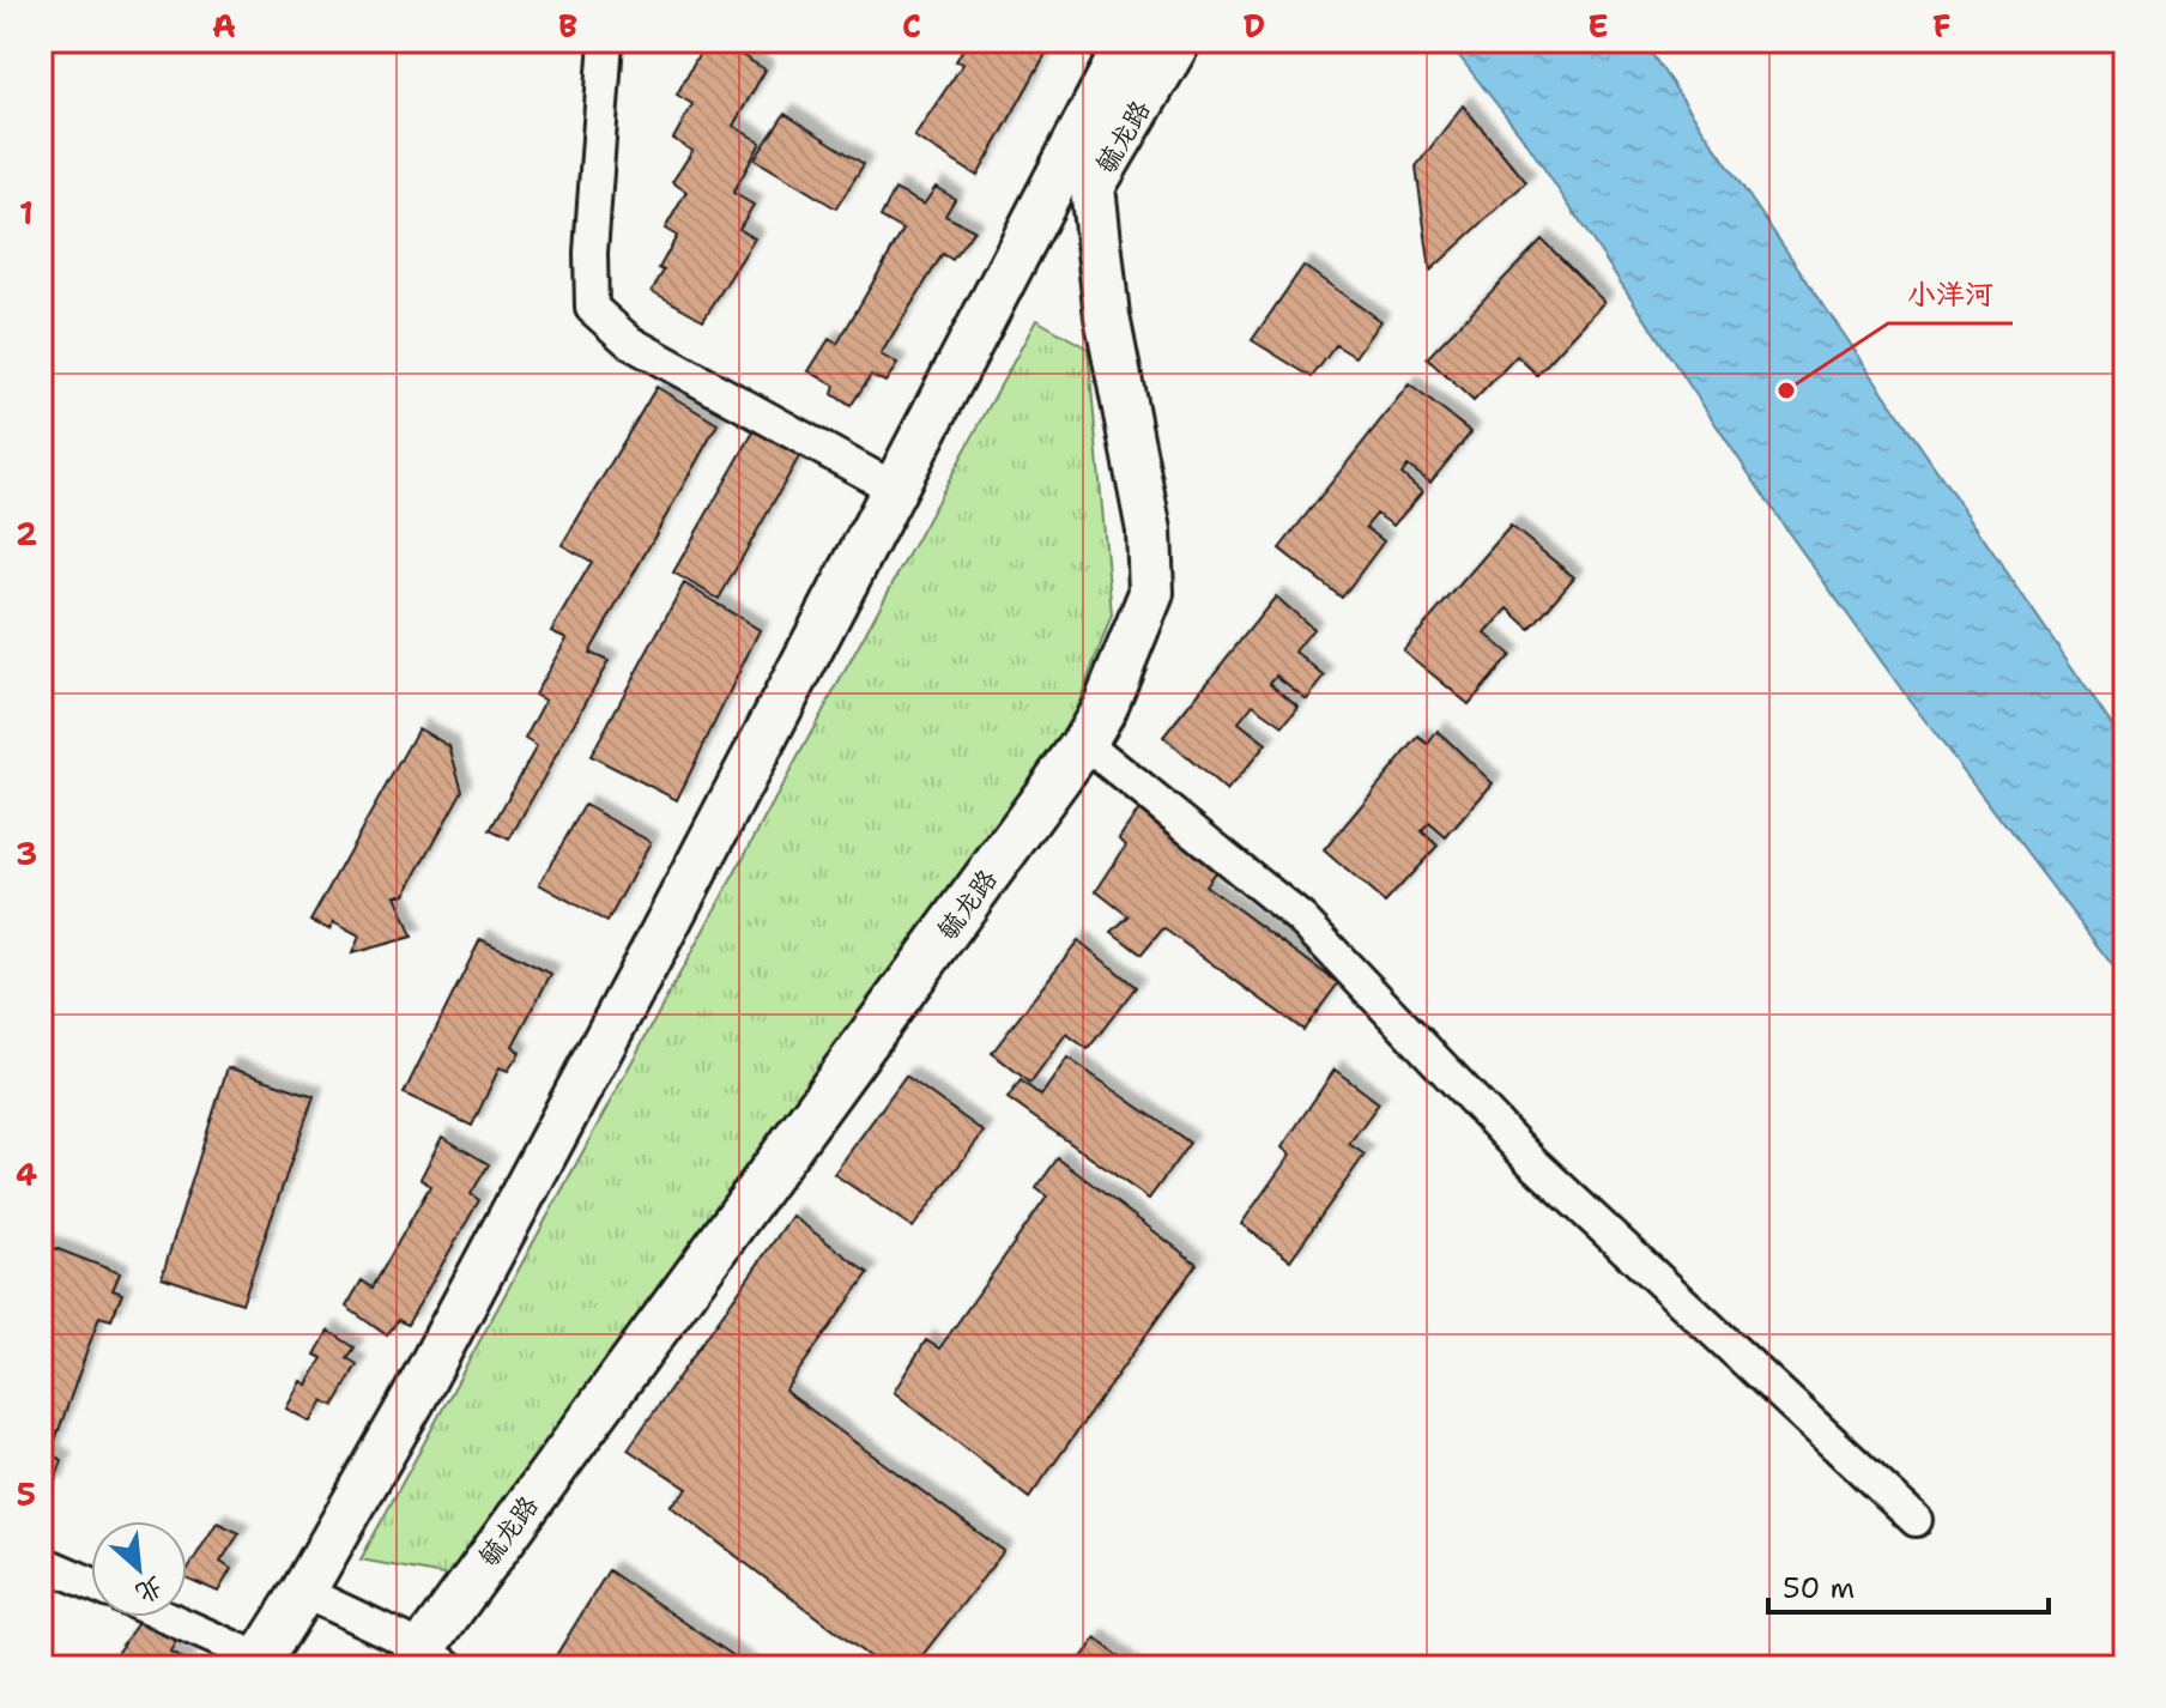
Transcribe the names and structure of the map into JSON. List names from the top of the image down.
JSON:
{
  "streets": {
    "main road": ["毓龙路"]
  },
  "places": ["小洋河"],
  "scale_bar": "50 m",
  "north": "bottom right",
  "grid": {
    "columns": [
      "A",
      "B",
      "C",
      "D",
      "E",
      "F"
    ],
    "rows": [
      "1",
      "2",
      "3",
      "4",
      "5"
    ]
  }
}
